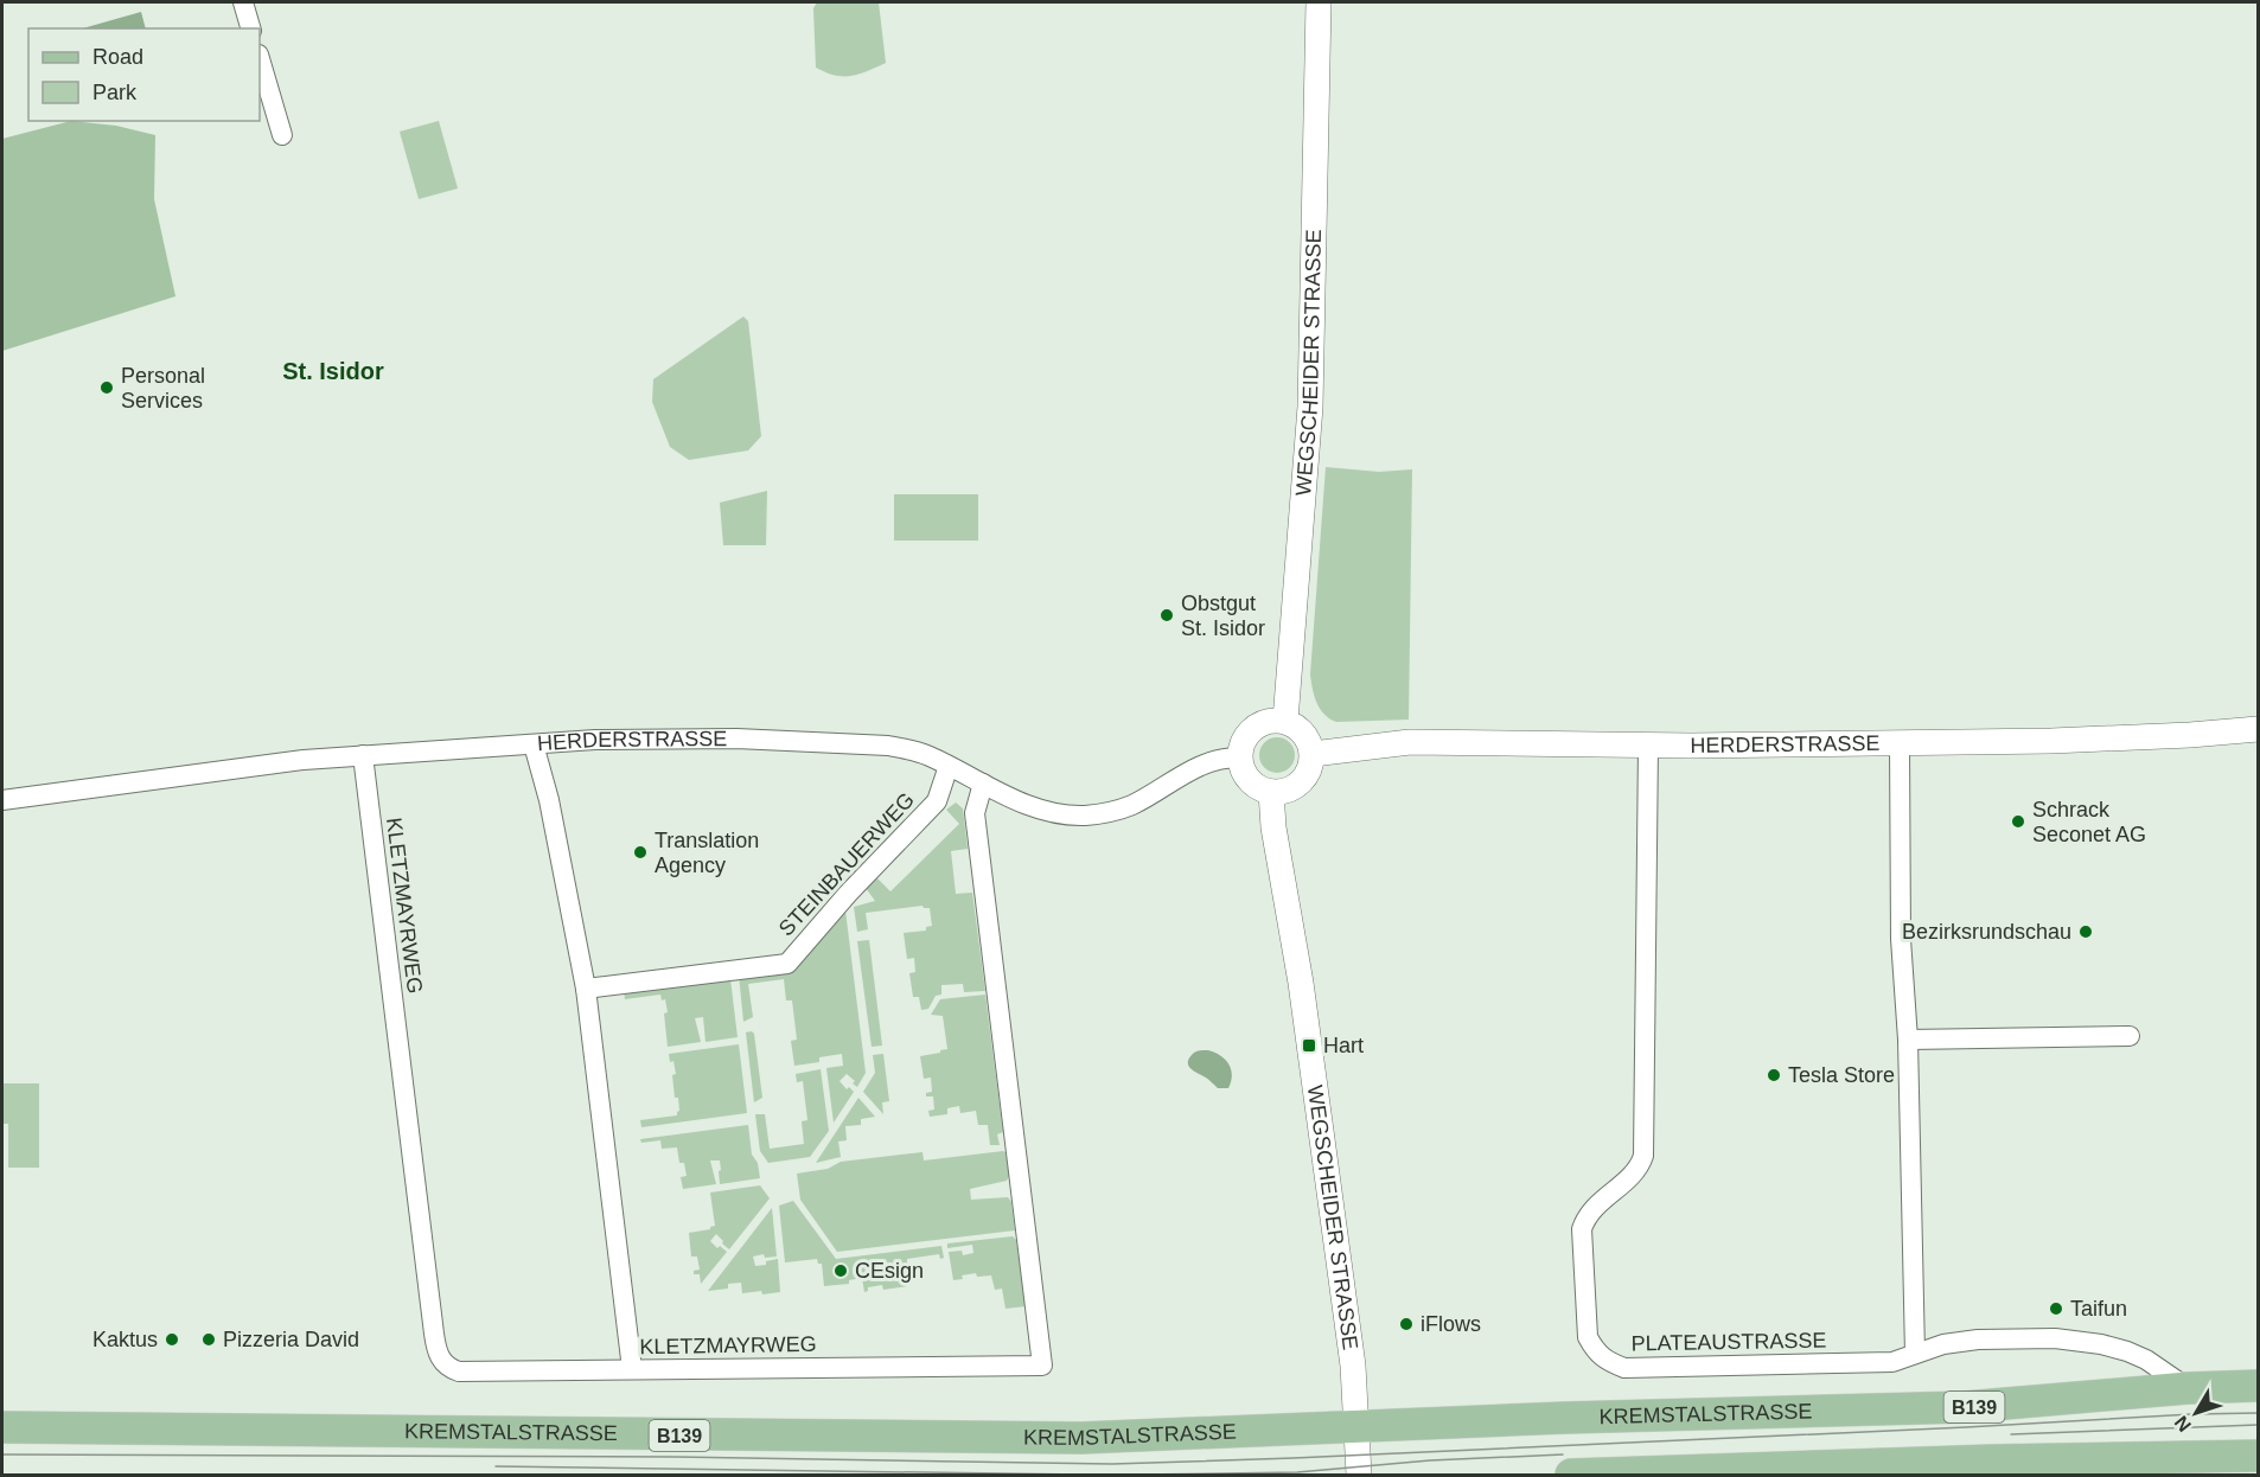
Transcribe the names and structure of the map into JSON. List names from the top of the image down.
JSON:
{
  "streets": {
    "main road": ["B139", "KREMSTALSTRASSE"],
    "street": [
      "WEGSCHEIDER STRASSE",
      "HERDERSTRASSE",
      "STEINBAUERWEG",
      "KLETZMAYRWEG",
      "PLATEAUSTRASSE"
    ]
  },
  "crossings": [
    ["WEGSCHEIDER STRASSE", "HERDERSTRASSE"],
    ["WEGSCHEIDER STRASSE", "KREMSTALSTRASSE"],
    ["HERDERSTRASSE", "STEINBAUERWEG"],
    ["HERDERSTRASSE", "KLETZMAYRWEG"],
    ["HERDERSTRASSE", "PLATEAUSTRASSE"],
    ["PLATEAUSTRASSE", "KREMSTALSTRASSE"]
  ],
  "districts": ["St. Isidor"],
  "places": {
    "other": [
      "Personal Services",
      "Obstgut St. Isidor",
      "Schrack Seconet AG",
      "Translation Agency",
      "Bezirksrundschau",
      "Tesla Store",
      "CEsign",
      "Taifun",
      "iFlows",
      "Kaktus",
      "Pizzeria David"
    ],
    "transit": ["Hart"]
  },
  "legend": ["Road", "Park"],
  "north": "bottom left"
}
